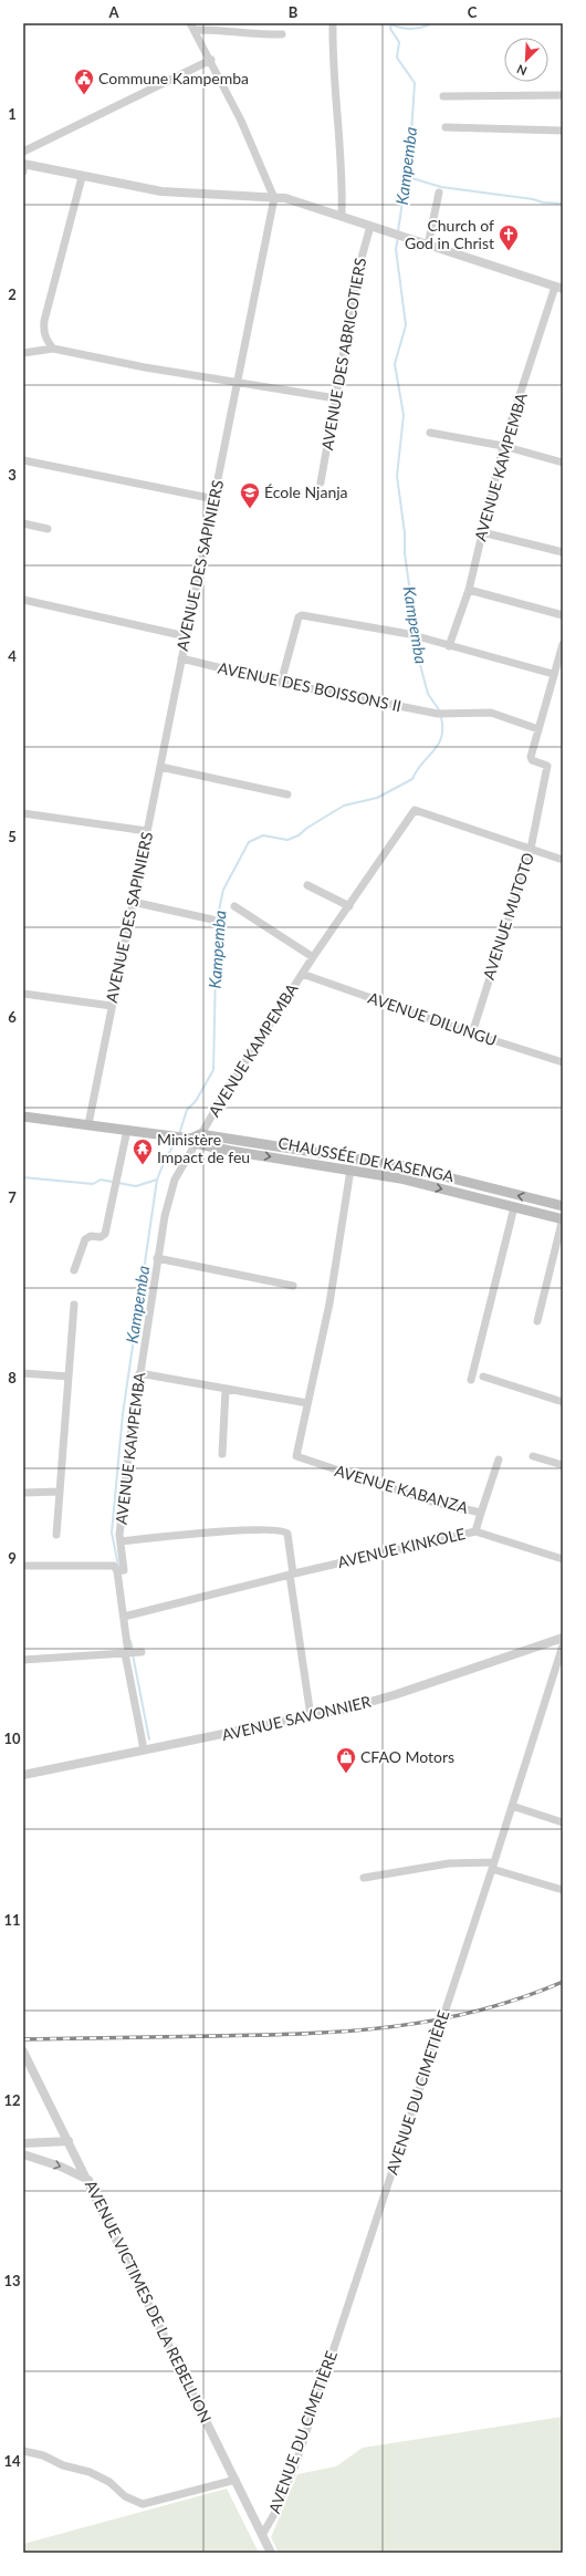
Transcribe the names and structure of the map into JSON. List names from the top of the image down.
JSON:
{
  "streets": {
    "main road": ["CHAUSSÉE DE KASENGA"],
    "street": [
      "AVENUE DES ABRICOTIERS",
      "AVENUE KAMPEMBA",
      "AVENUE DES SAPINIERS",
      "AVENUE DES BOISSONS II",
      "AVENUE MUTOTO",
      "AVENUE DILUNGU",
      "AVENUE KABANZA",
      "AVENUE KINKOLE",
      "AVENUE SAVONNIER",
      "AVENUE DU CIMETIÈRE",
      "AVENUE VICTIMES DE LA REBELLION"
    ]
  },
  "crossings": [
    ["AVENUE KAMPEMBA", "AVENUE MUTOTO"],
    ["AVENUE KAMPEMBA", "AVENUE DILUNGU"],
    ["AVENUE KAMPEMBA", "CHAUSSÉE DE KASENGA"],
    ["AVENUE KAMPEMBA", "AVENUE KINKOLE"],
    ["AVENUE KAMPEMBA", "AVENUE SAVONNIER"],
    ["AVENUE DES SAPINIERS", "AVENUE DES BOISSONS II"],
    ["AVENUE DES SAPINIERS", "CHAUSSÉE DE KASENGA"],
    ["AVENUE DES BOISSONS II", "AVENUE MUTOTO"],
    ["AVENUE MUTOTO", "AVENUE DILUNGU"],
    ["AVENUE KABANZA", "AVENUE KINKOLE"],
    ["AVENUE DU CIMETIÈRE", "AVENUE VICTIMES DE LA REBELLION"]
  ],
  "water": ["Kampemba"],
  "places": {
    "public building": ["Commune Kampemba"],
    "church": ["Church of God in Christ"],
    "school or university": ["École Njanja"],
    "temple": ["Ministère Impact de feu"],
    "shop": ["CFAO Motors"]
  },
  "north": "bottom left",
  "grid": {
    "columns": ["A", "B", "C"],
    "rows": [
      "1",
      "2",
      "3",
      "4",
      "5",
      "6",
      "7",
      "8",
      "9",
      "10",
      "11",
      "12",
      "13",
      "14"
    ]
  }
}
